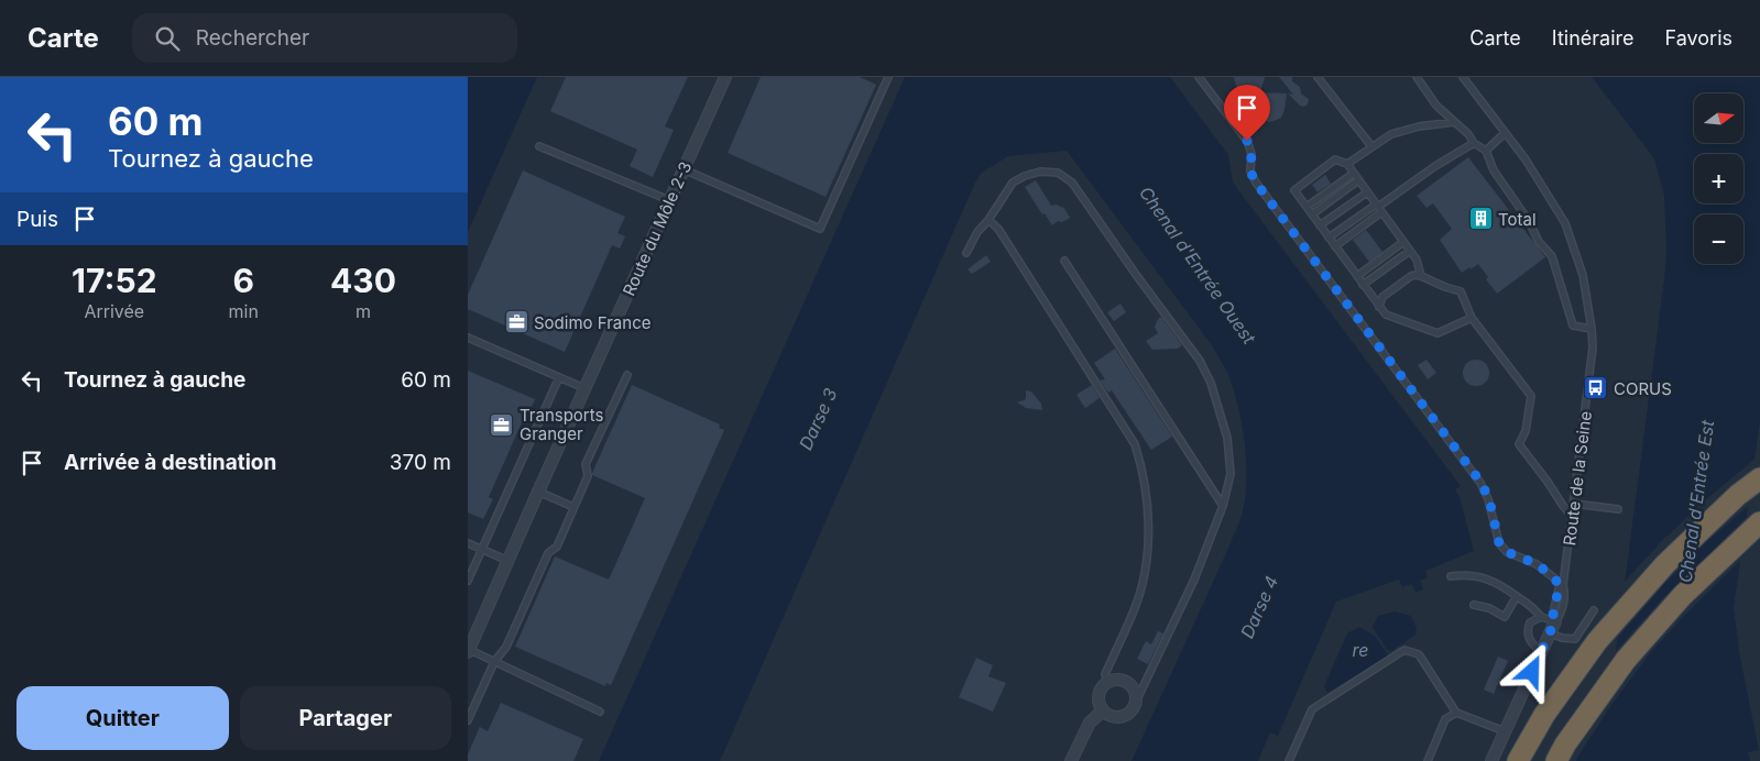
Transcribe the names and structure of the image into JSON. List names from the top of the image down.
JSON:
{
  "streets": {
    "street": ["Route du Môle 2-3", "Route de la Seine"]
  },
  "water": [
    "Chenal d'Entrée Ouest",
    "Darse 3",
    "Chenal d'Entrée Est",
    "Darse 4",
    "re"
  ],
  "places": {
    "building": ["Total"],
    "office": ["Sodimo France", "Transports Granger"],
    "bus stop": ["CORUS"]
  },
  "north": "right",
  "page": {
    "header": "Carte",
    "search": "Rechercher",
    "nav": ["Carte", "Itinéraire", "Favoris"],
    "turn": ["60 m", "Tournez à gauche"],
    "map_buttons": ["+", "−"],
    "then": "Puis",
    "eta": [
      "17:52",
      "Arrivée",
      "6",
      "min",
      "430",
      "m"
    ],
    "list": [
      {
        "name": "Tournez à gauche",
        "value": "60 m"
      },
      {
        "name": "Arrivée à destination",
        "value": "370 m"
      }
    ],
    "buttons": ["Quitter", "Partager"]
  }
}
